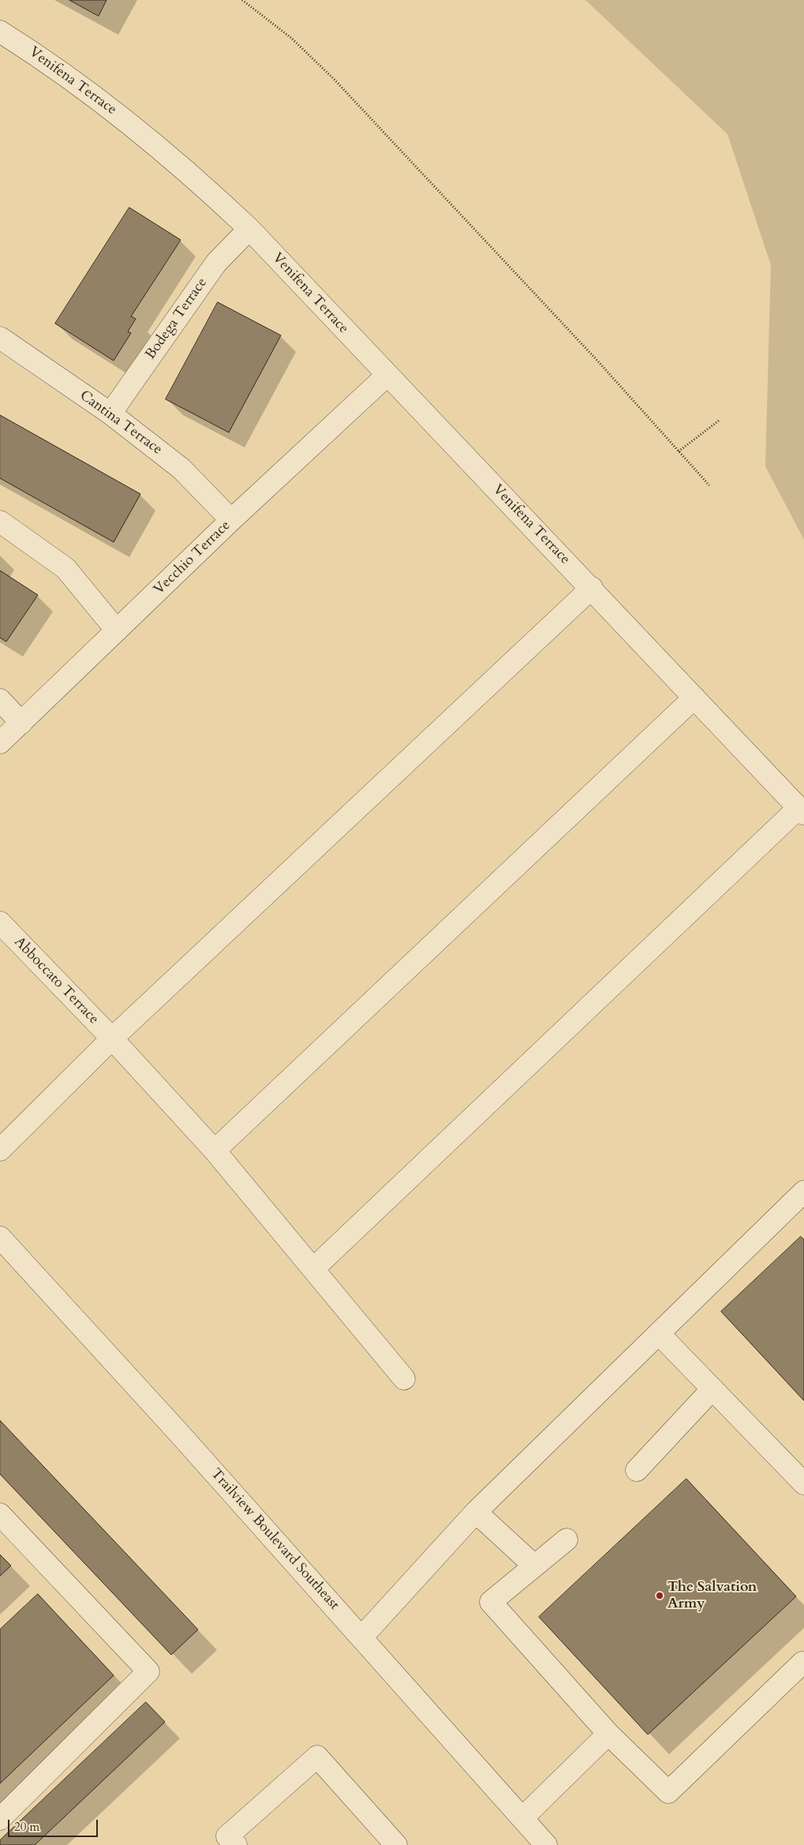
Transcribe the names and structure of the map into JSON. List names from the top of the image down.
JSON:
{
  "streets": {
    "street": [
      "Venifena Terrace",
      "Bodega Terrace",
      "Cantina Terrace",
      "Vecchio Terrace",
      "Abboccato Terrace",
      "Trailview Boulevard Southeast"
    ]
  },
  "crossings": [
    ["Venifena Terrace", "Bodega Terrace"],
    ["Venifena Terrace", "Vecchio Terrace"],
    ["Bodega Terrace", "Cantina Terrace"],
    ["Cantina Terrace", "Vecchio Terrace"]
  ],
  "places": ["The Salvation Army"],
  "scale_bar": "20 m"
}
